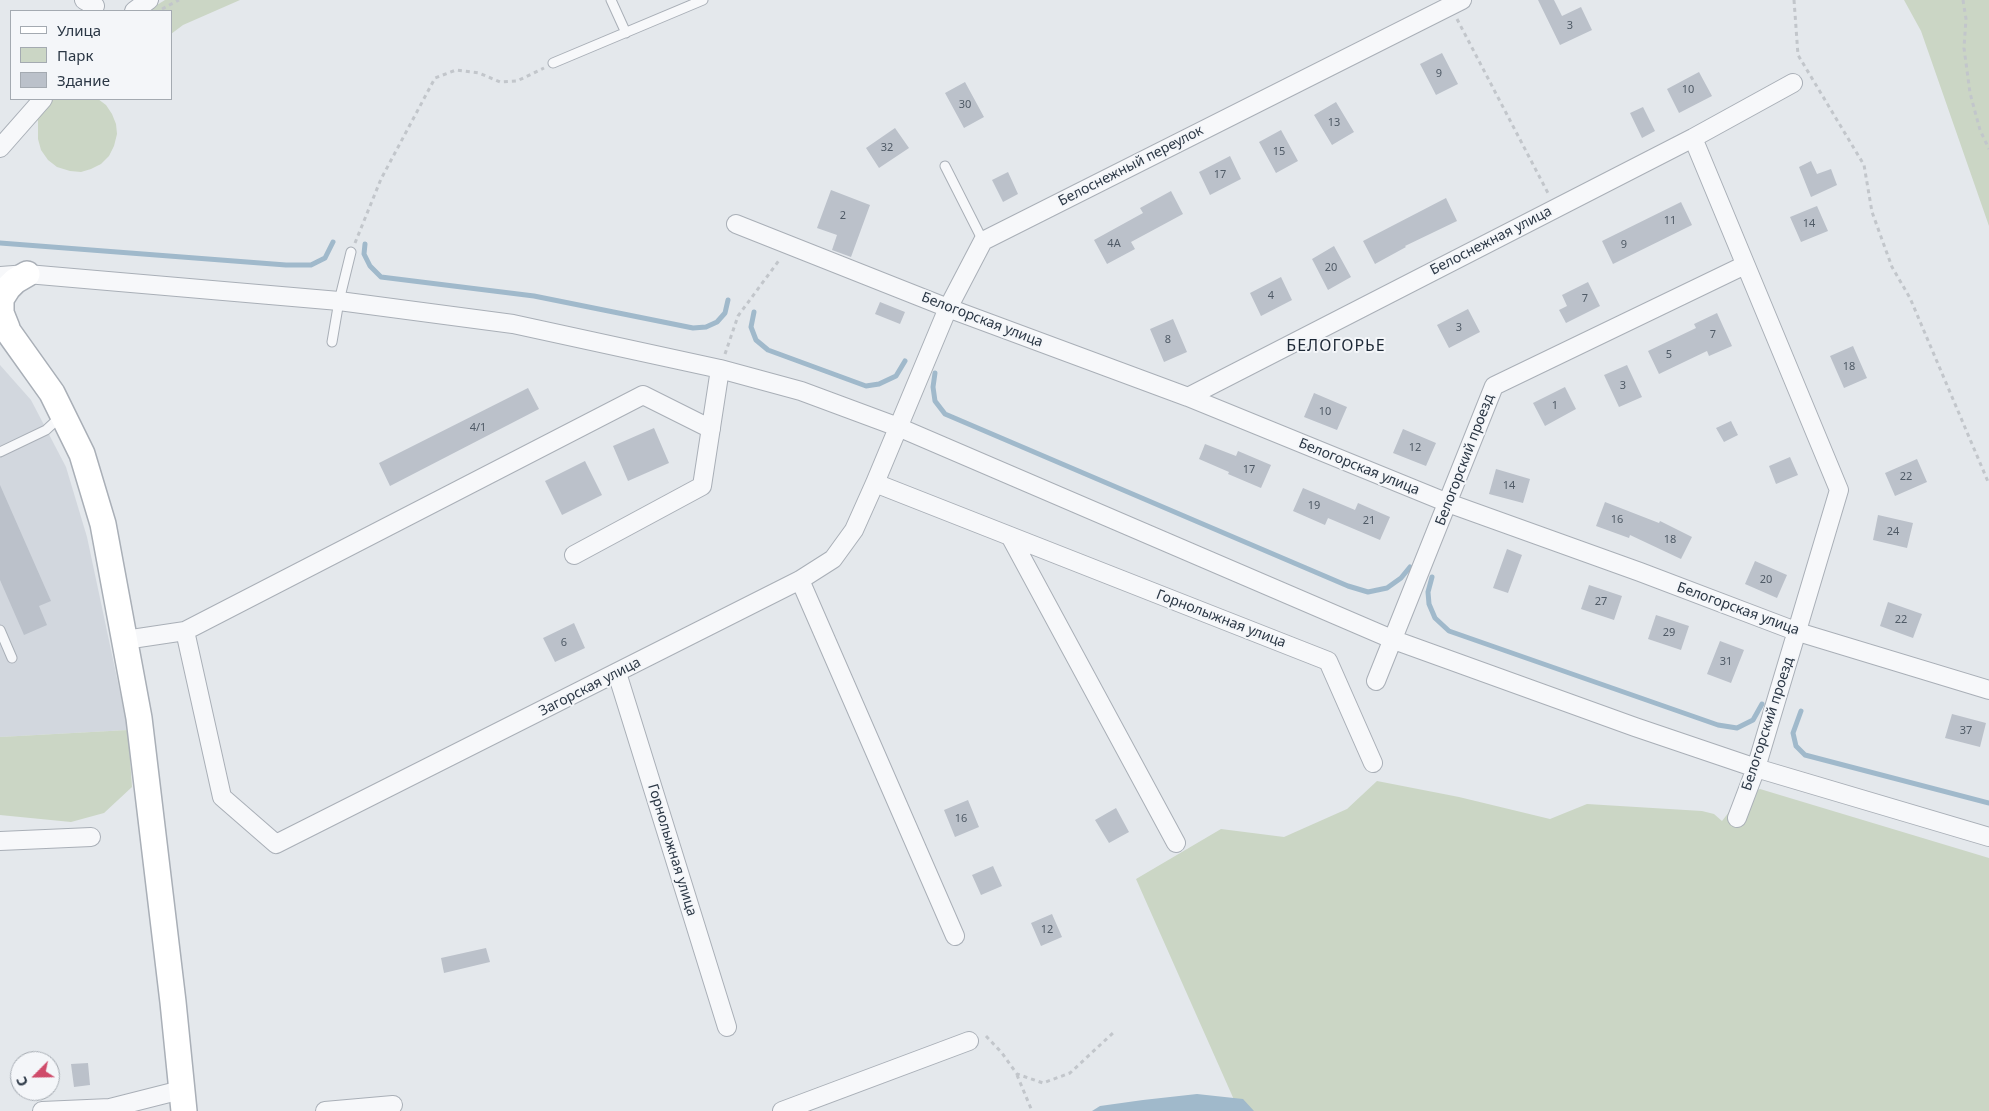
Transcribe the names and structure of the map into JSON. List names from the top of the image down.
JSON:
{
  "streets": {
    "street": [
      "Белоснежный переулок",
      "Белоснежная улица",
      "Белогорская улица",
      "Белогорский проезд",
      "Горнолыжная улица",
      "Загорская улица"
    ]
  },
  "crossings": [
    ["Белоснежная улица", "Белогорская улица"],
    ["Белоснежная улица", "Белогорский проезд"],
    ["Белогорская улица", "Белогорский проезд"],
    ["Горнолыжная улица", "Загорская улица"]
  ],
  "districts": ["БЕЛОГОРЬЕ"],
  "house_numbers": [
    "3",
    "9",
    "10",
    "30",
    "13",
    "32",
    "15",
    "17",
    "2",
    "11",
    "14",
    "4А",
    "9",
    "20",
    "4",
    "7",
    "3",
    "7",
    "8",
    "5",
    "18",
    "3",
    "1",
    "10",
    "4/1",
    "12",
    "17",
    "22",
    "14",
    "19",
    "16",
    "21",
    "24",
    "18",
    "20",
    "27",
    "22",
    "29",
    "6",
    "31",
    "37",
    "16",
    "12"
  ],
  "legend": ["Улица", "Парк", "Здание"],
  "north": "bottom left"
}
